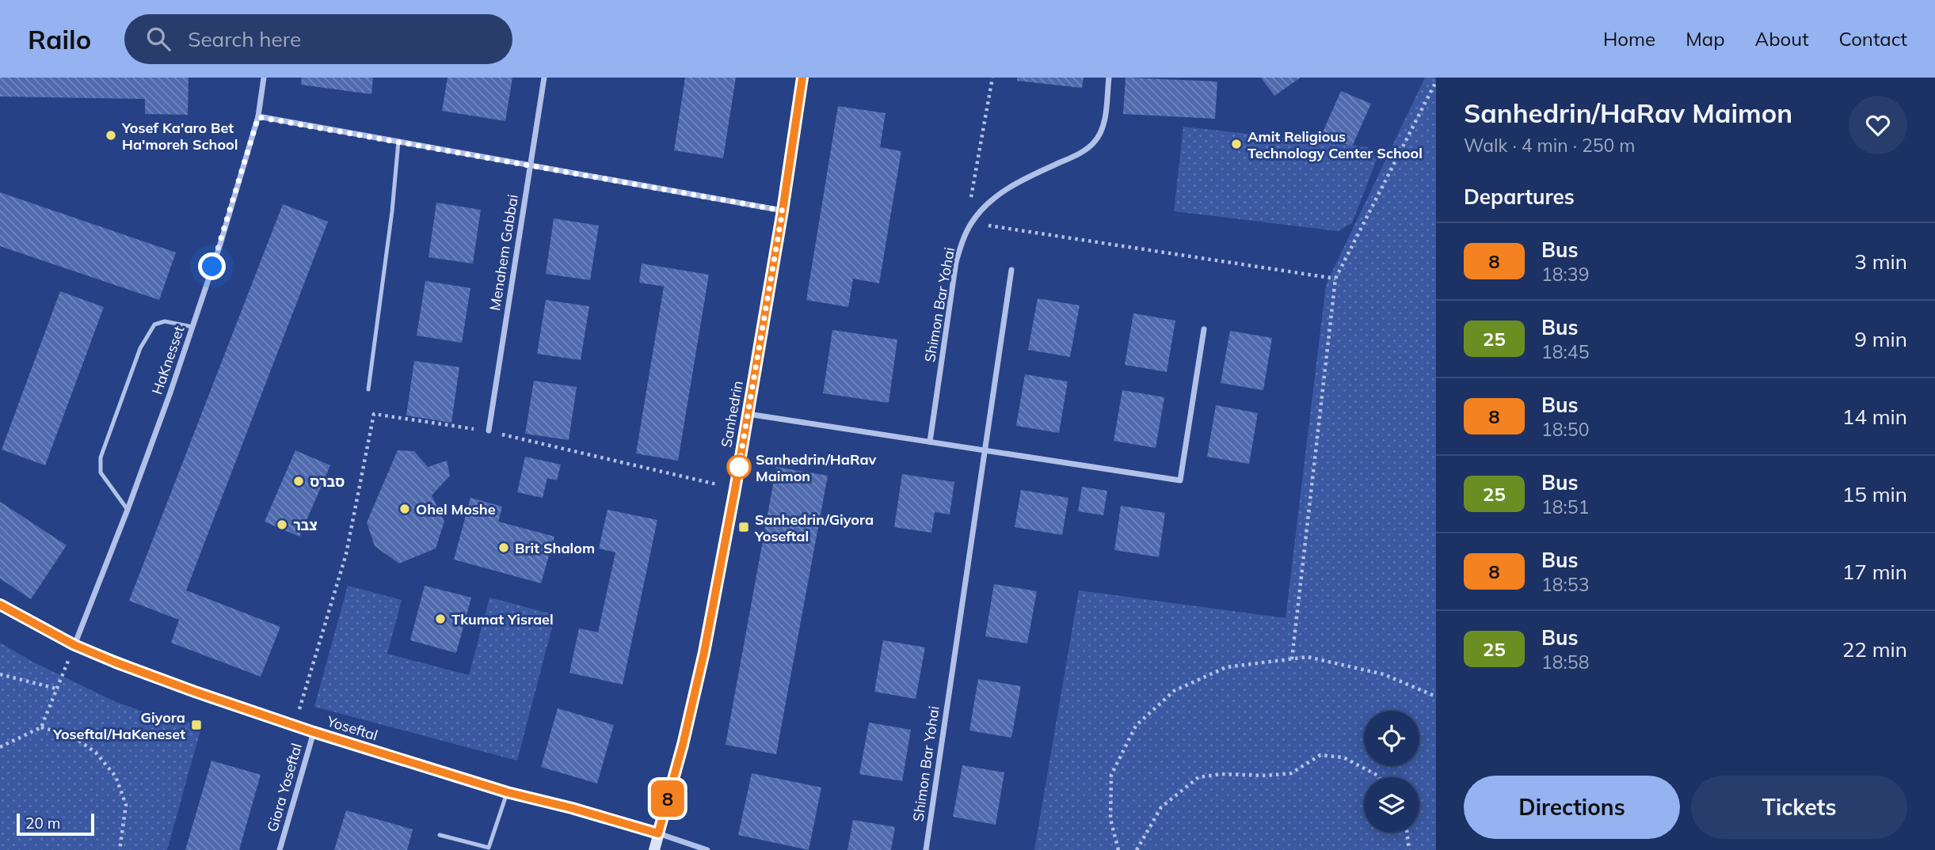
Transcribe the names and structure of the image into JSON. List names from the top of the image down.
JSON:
{
  "streets": {
    "street": [
      "Menahem Gabbai",
      "Shimon Bar Yohai",
      "HaKnesset",
      "Sanhedrin",
      "Yoseftal",
      "Giora Yoseftal"
    ]
  },
  "crossings": [
    ["HaKnesset", "Yoseftal"],
    ["Sanhedrin", "Yoseftal"],
    ["Yoseftal", "Giora Yoseftal"]
  ],
  "places": {
    "other": [
      "Yosef Ka'aro Bet Ha'moreh School",
      "Amit Religious Technology Center School",
      "Sanhedrin/HaRav Maimon",
      "סברס",
      "Ohel Moshe",
      "צבר",
      "Brit Shalom",
      "Tkumat Yisrael"
    ],
    "transit": ["Sanhedrin/Giyora Yoseftal", "Giyora Yoseftal/HaKeneset"]
  },
  "lines": ["bus line 8"],
  "scale_bar": "20 m",
  "page": {
    "header": "Railo",
    "search": "Search here",
    "nav": [
      "Home",
      "Map",
      "About",
      "Contact"
    ],
    "on_map": "8",
    "heading": [
      ["Sanhedrin/HaRav Maimon", "Walk · 4 min · 250 m"],
      "Departures"
    ],
    "list": [
      {
        "mark": "8",
        "name": "Bus",
        "note": "18:39",
        "value": "3 min"
      },
      {
        "mark": "25",
        "name": "Bus",
        "note": "18:45",
        "value": "9 min"
      },
      {
        "mark": "8",
        "name": "Bus",
        "note": "18:50",
        "value": "14 min"
      },
      {
        "mark": "25",
        "name": "Bus",
        "note": "18:51",
        "value": "15 min"
      },
      {
        "mark": "8",
        "name": "Bus",
        "note": "18:53",
        "value": "17 min"
      },
      {
        "mark": "25",
        "name": "Bus",
        "note": "18:58",
        "value": "22 min"
      }
    ],
    "buttons": ["Directions", "Tickets"],
    "scale": "20 m"
  }
}
